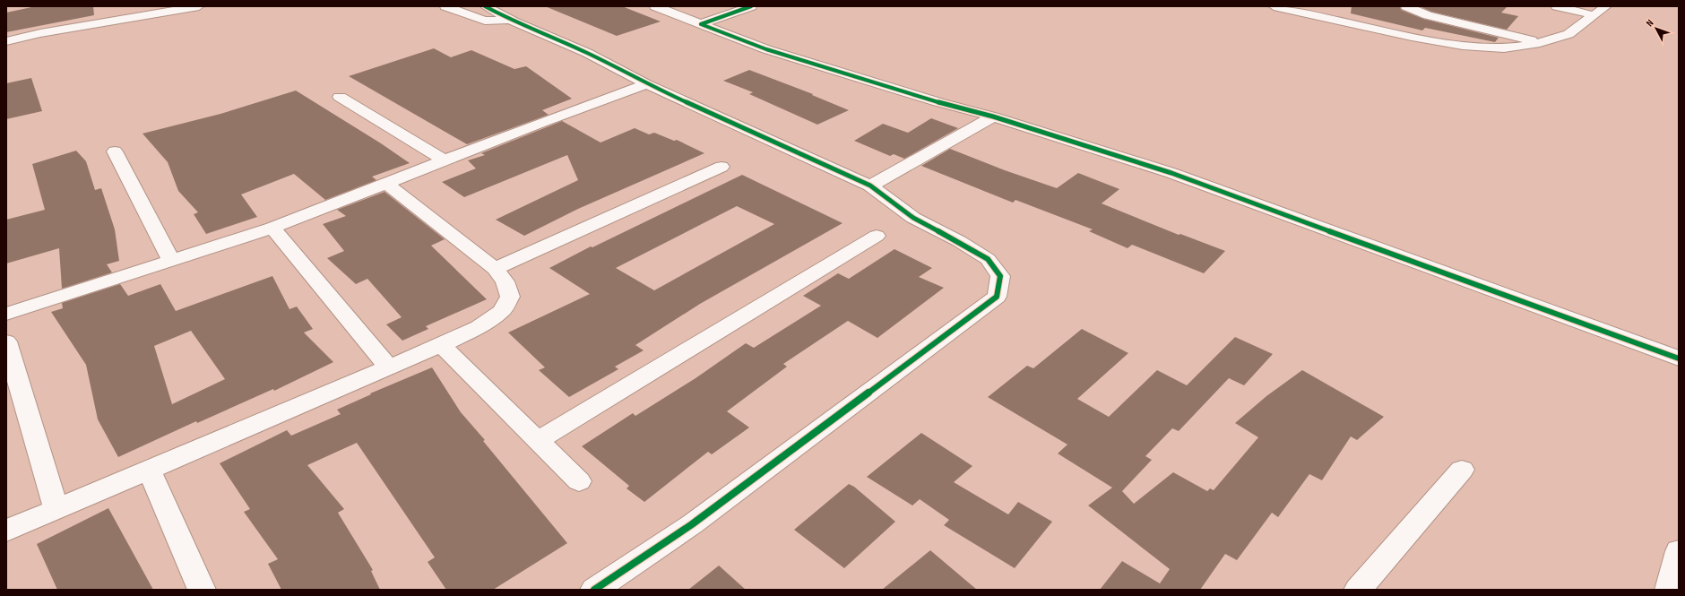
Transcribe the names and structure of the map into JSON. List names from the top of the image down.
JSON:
{
  "north": "top left"
}
